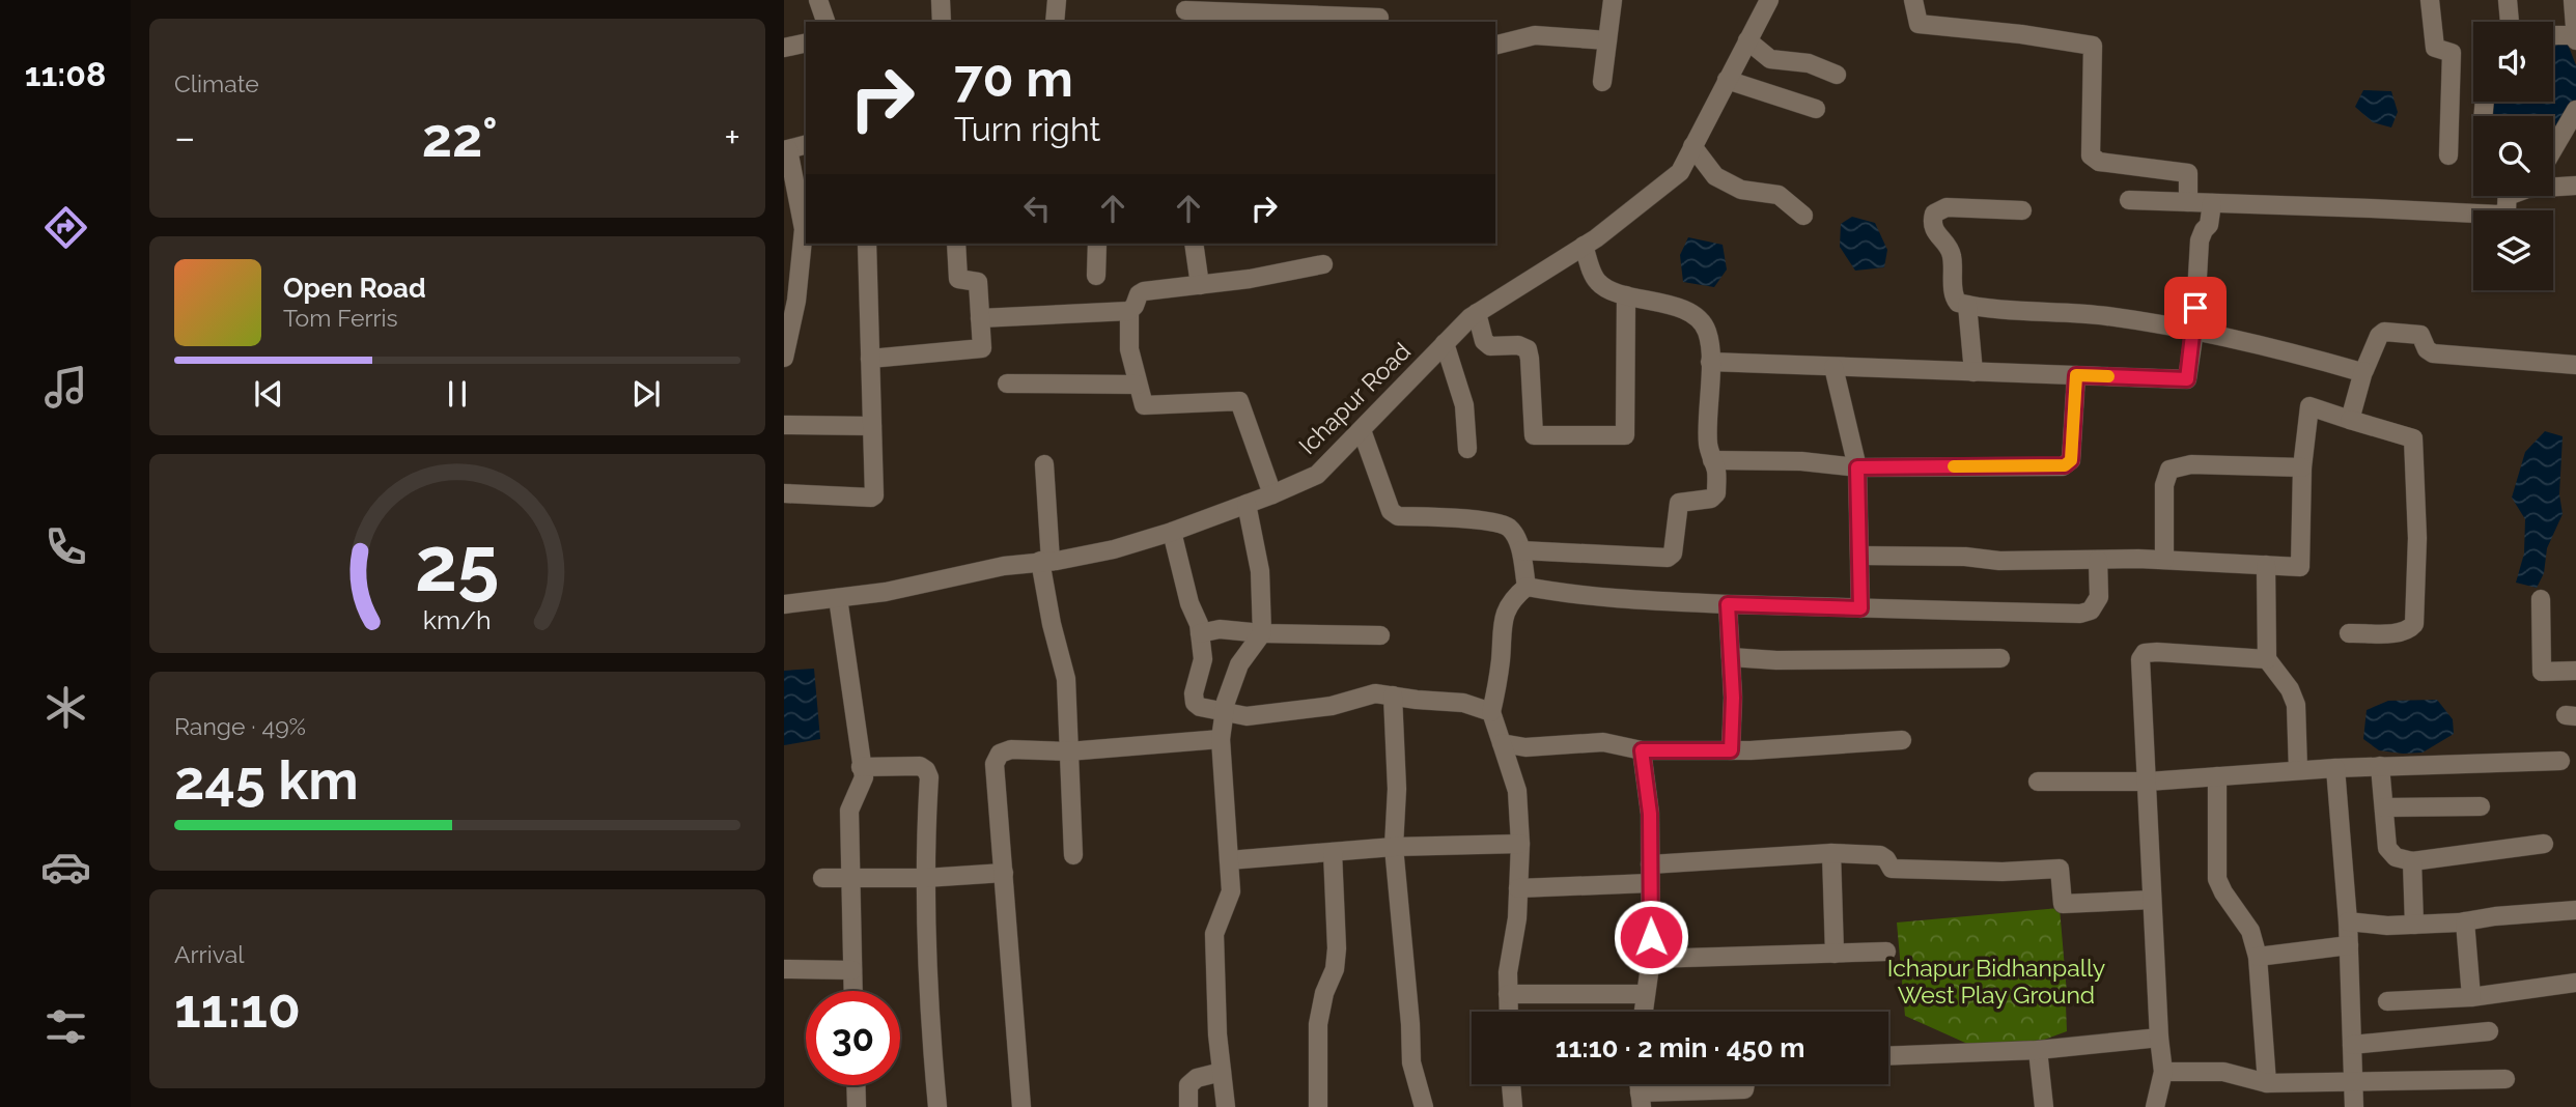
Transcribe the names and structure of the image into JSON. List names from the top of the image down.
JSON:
{
  "streets": {
    "street": ["Ichapur Road"]
  },
  "parks": ["Ichapur Bidhanpally West Play Ground"],
  "page": {
    "tabs": "11:08",
    "tile": [
      "Climate",
      ["Range · 49%", "245 km"],
      ["Arrival", "11:10"]
    ],
    "turn": ["70 m", "Turn right"],
    "heat": ["−", "22°", "+"],
    "song": ["Open Road", "Tom Ferris"],
    "limit": "30",
    "trip": "11:10 · 2 min · 450 m",
    "gauge": ["25", "km/h"]
  }
}
